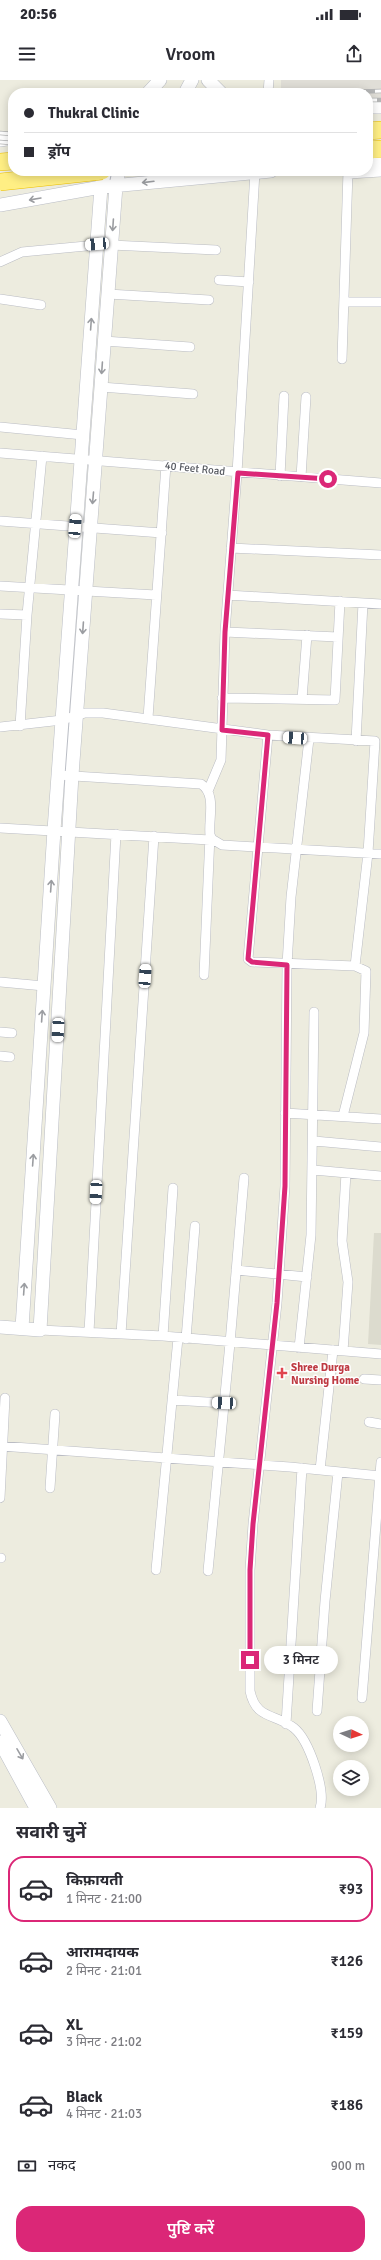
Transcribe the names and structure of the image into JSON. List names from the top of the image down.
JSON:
{
  "streets": {
    "street": ["40 Feet Road"]
  },
  "places": {
    "health": ["Shree Durga Nursing Home"]
  },
  "north": "right",
  "page": {
    "status": "20:56",
    "header": "Vroom",
    "banner": ["Thukral Clinic", "ड्रॉप"],
    "bubble": "3 मिनट",
    "heading": "सवारी चुनें",
    "list": [
      {
        "name": "किफ़ायती",
        "note": "1 मिनट · 21:00",
        "value": "₹93"
      },
      {
        "name": "आरामदायक",
        "note": "2 मिनट · 21:01",
        "value": "₹126"
      },
      {
        "name": "XL",
        "note": "3 मिनट · 21:02",
        "value": "₹159"
      },
      {
        "name": "Black",
        "note": "4 मिनट · 21:03",
        "value": "₹186"
      }
    ],
    "pay": ["नकद", "900 m"],
    "buttons": "पुष्टि करें"
  }
}
